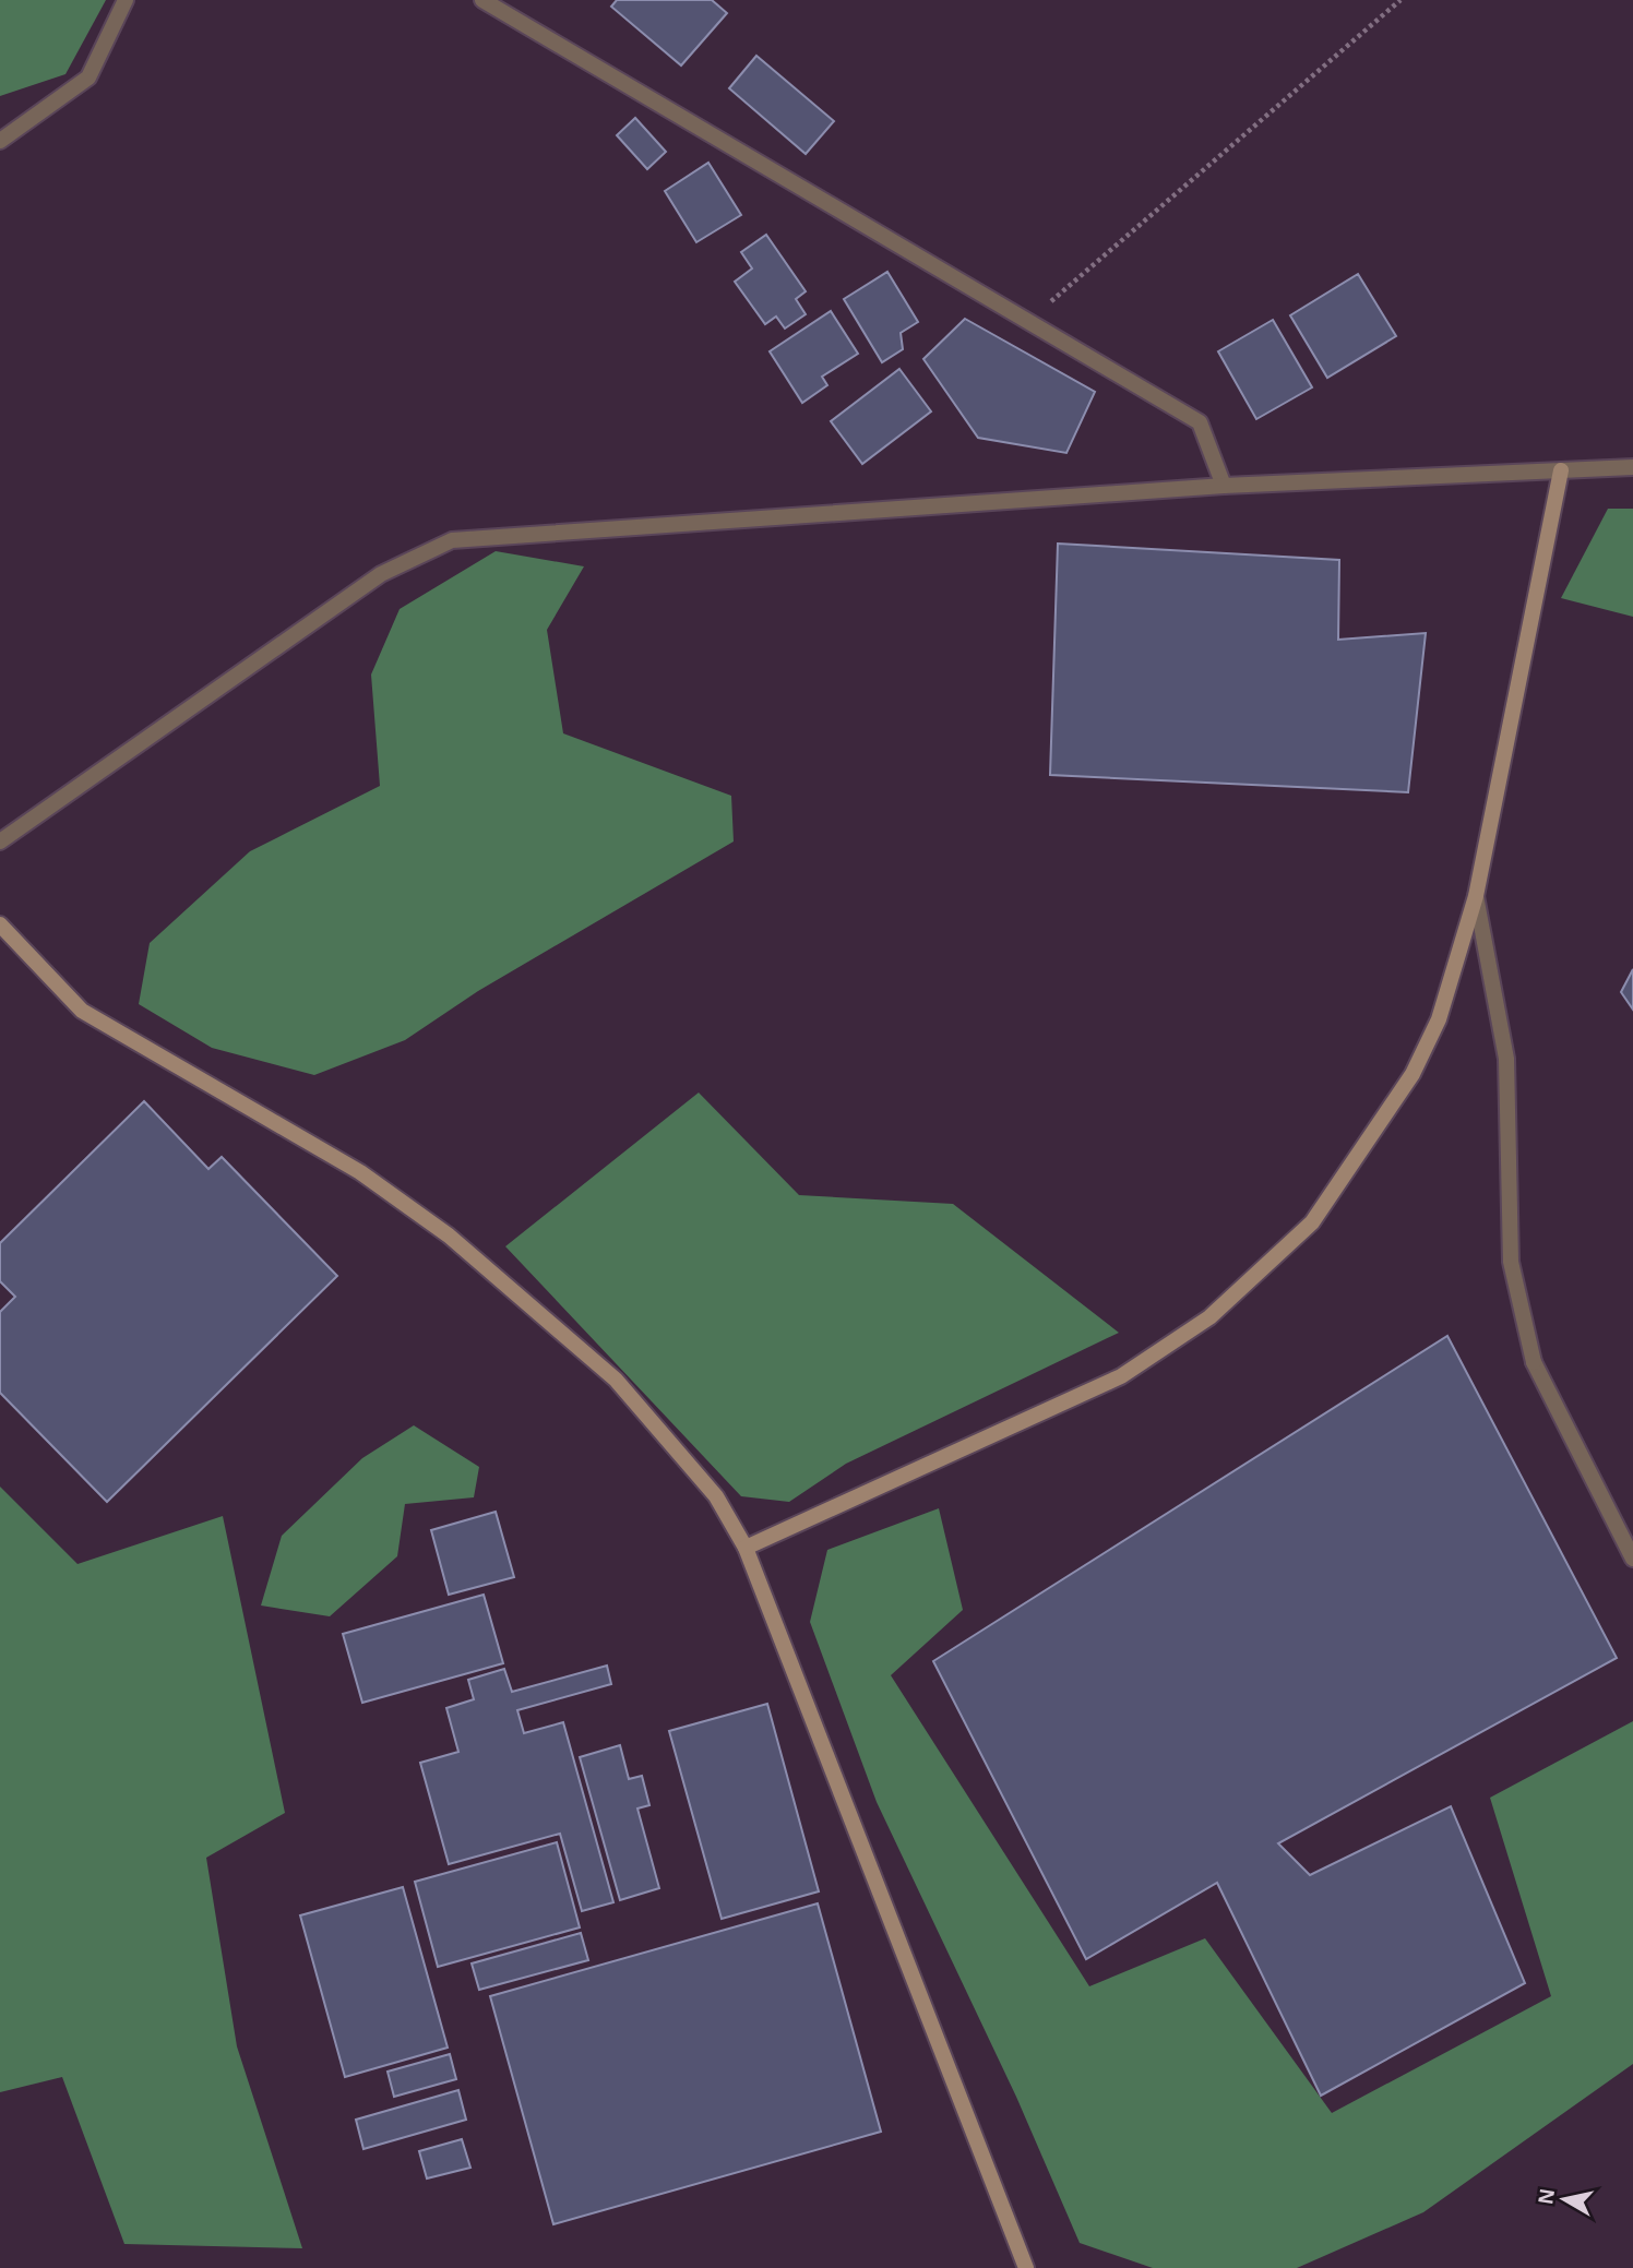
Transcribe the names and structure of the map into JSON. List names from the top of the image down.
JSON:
{
  "north": "left"
}
